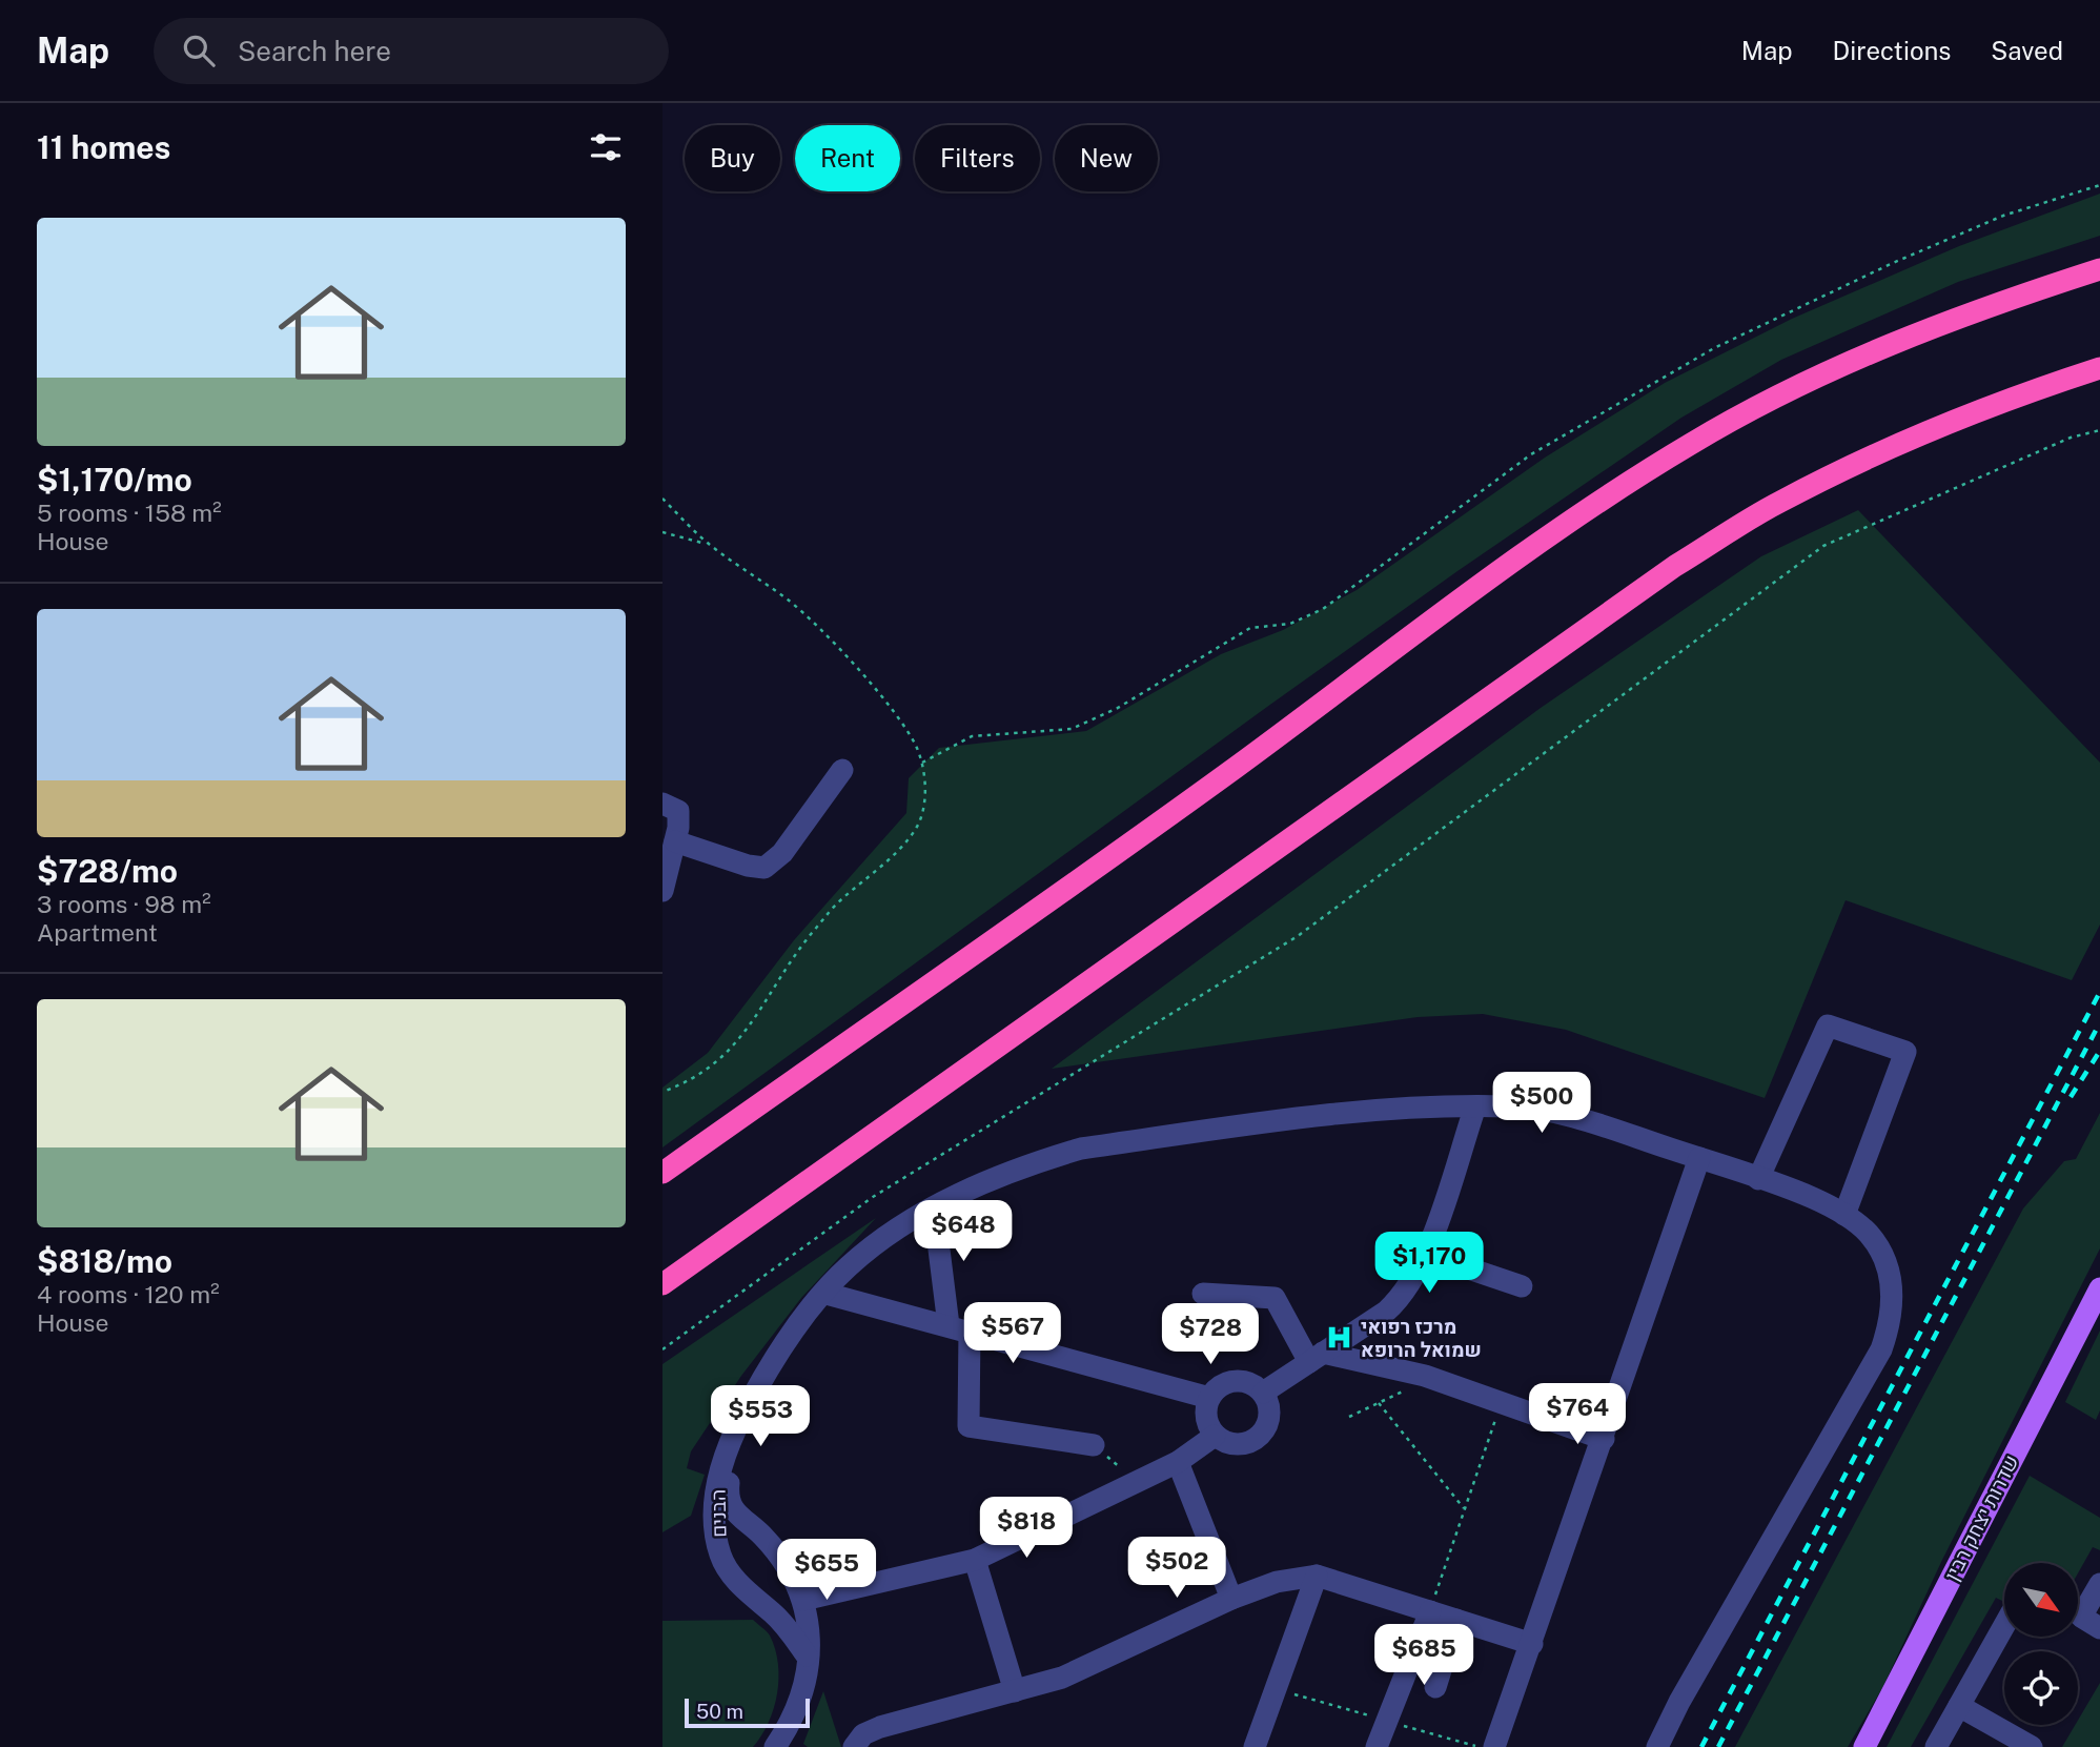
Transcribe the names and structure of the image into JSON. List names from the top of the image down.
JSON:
{
  "streets": {
    "main road": ["שדרות יצחק רבין"],
    "street": ["הבנים"]
  },
  "places": {
    "hospital": ["מרכז רפואי שמואל הרופא"]
  },
  "scale_bar": "50 m",
  "north": "bottom right",
  "page": {
    "header": "Map",
    "search": "Search here",
    "nav": ["Map", "Directions", "Saved"],
    "heading": "11 homes",
    "chip": [
      "Buy",
      "Rent",
      "Filters",
      "New"
    ],
    "list": [
      {
        "name": "$1,170/mo",
        "note": "5 rooms · 158 m² · House"
      },
      {
        "name": "$728/mo",
        "note": "3 rooms · 98 m² · Apartment"
      },
      {
        "name": "$818/mo",
        "note": "4 rooms · 120 m² · House"
      }
    ],
    "price": [
      "$500",
      "$648",
      "$1,170",
      "$567",
      "$728",
      "$764",
      "$553",
      "$818",
      "$502",
      "$655",
      "$685"
    ],
    "scale": "50 m"
  }
}
